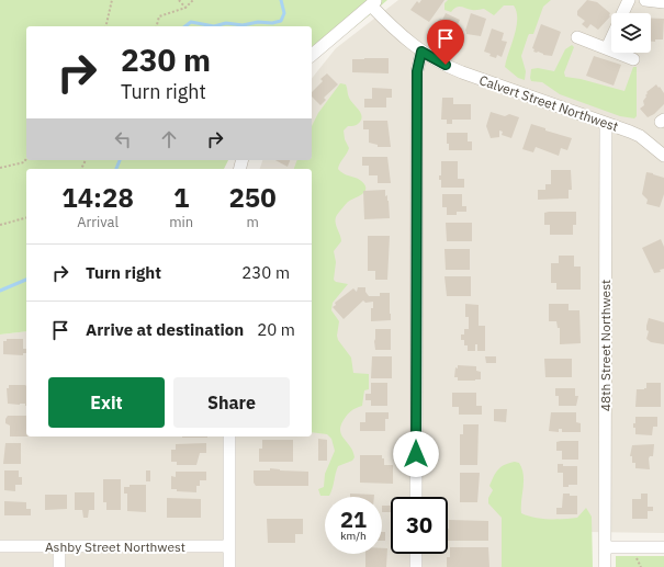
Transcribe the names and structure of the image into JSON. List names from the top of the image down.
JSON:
{
  "streets": {
    "street": ["Calvert Street Northwest", "48th Street Northwest", "Ashby Street Northwest"]
  },
  "crossings": [
    ["Calvert Street Northwest", "48th Street Northwest"]
  ],
  "page": {
    "turn": ["230 m", "Turn right"],
    "eta": [
      "14:28",
      "Arrival",
      "1",
      "min",
      "250",
      "m"
    ],
    "list": [
      {
        "name": "Turn right",
        "value": "230 m"
      },
      {
        "name": "Arrive at destination",
        "value": "20 m"
      }
    ],
    "buttons": ["Exit", "Share"],
    "speed": "21 km/h",
    "limit": "30"
  }
}
